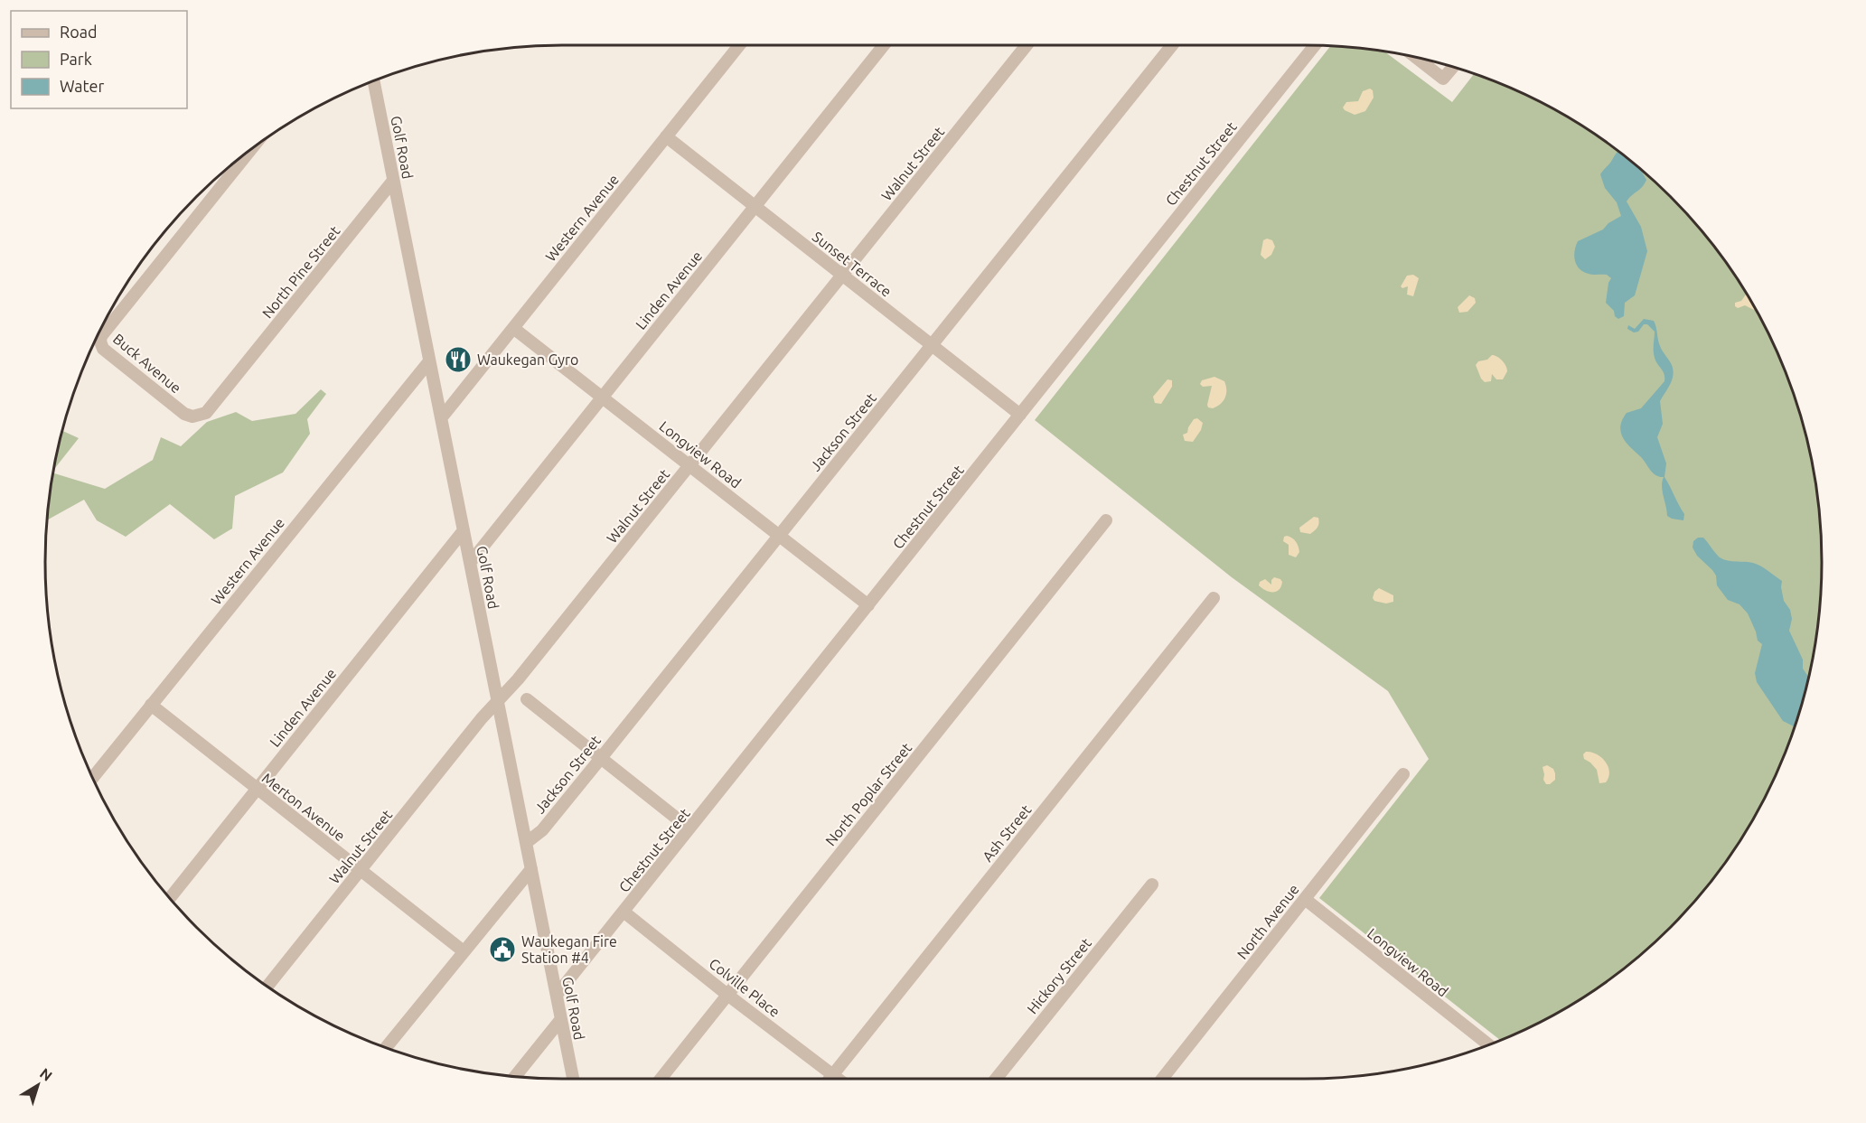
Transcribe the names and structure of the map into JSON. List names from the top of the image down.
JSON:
{
  "streets": {
    "street": [
      "Golf Road",
      "Walnut Street",
      "Chestnut Street",
      "Western Avenue",
      "Sunset Terrace",
      "North Pine Street",
      "Linden Avenue",
      "Buck Avenue",
      "Jackson Street",
      "Longview Road",
      "North Poplar Street",
      "Merton Avenue",
      "Ash Street",
      "North Avenue",
      "Hickory Street",
      "Colville Place"
    ]
  },
  "crossings": [
    ["Golf Road", "Walnut Street"],
    ["Golf Road", "Chestnut Street"],
    ["Golf Road", "Western Avenue"],
    ["Golf Road", "North Pine Street"],
    ["Golf Road", "Linden Avenue"],
    ["Golf Road", "Jackson Street"],
    ["Walnut Street", "Sunset Terrace"],
    ["Walnut Street", "Longview Road"],
    ["Walnut Street", "Merton Avenue"],
    ["Chestnut Street", "Sunset Terrace"],
    ["Chestnut Street", "Longview Road"],
    ["Chestnut Street", "Colville Place"],
    ["Western Avenue", "Sunset Terrace"],
    ["Western Avenue", "Longview Road"],
    ["Western Avenue", "Merton Avenue"],
    ["Sunset Terrace", "Linden Avenue"],
    ["Sunset Terrace", "Jackson Street"],
    ["North Pine Street", "Buck Avenue"],
    ["Linden Avenue", "Longview Road"],
    ["Linden Avenue", "Merton Avenue"],
    ["Jackson Street", "Longview Road"],
    ["Longview Road", "North Avenue"],
    ["North Poplar Street", "Colville Place"],
    ["Ash Street", "Colville Place"]
  ],
  "places": {
    "restaurant": ["Waukegan Gyro"],
    "public building": ["Waukegan Fire Station #4"]
  },
  "legend": ["Road", "Park", "Water"],
  "north": "top right"
}
